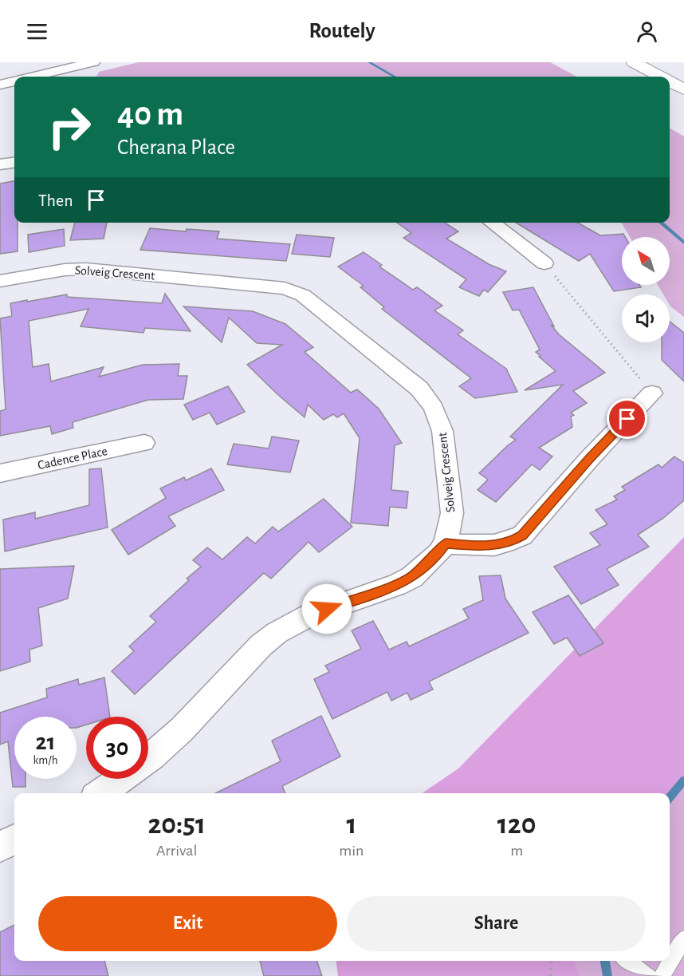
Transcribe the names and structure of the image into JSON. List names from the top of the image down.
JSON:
{
  "streets": {
    "street": ["Solveig Crescent", "Cadence Place"]
  },
  "north": "top left",
  "page": {
    "header": "Routely",
    "turn": ["40 m", "Cherana Place"],
    "then": "Then",
    "speed": "21 km/h",
    "limit": "30",
    "eta": [
      "20:51",
      "Arrival",
      "1",
      "min",
      "120",
      "m"
    ],
    "buttons": ["Exit", "Share"]
  }
}
